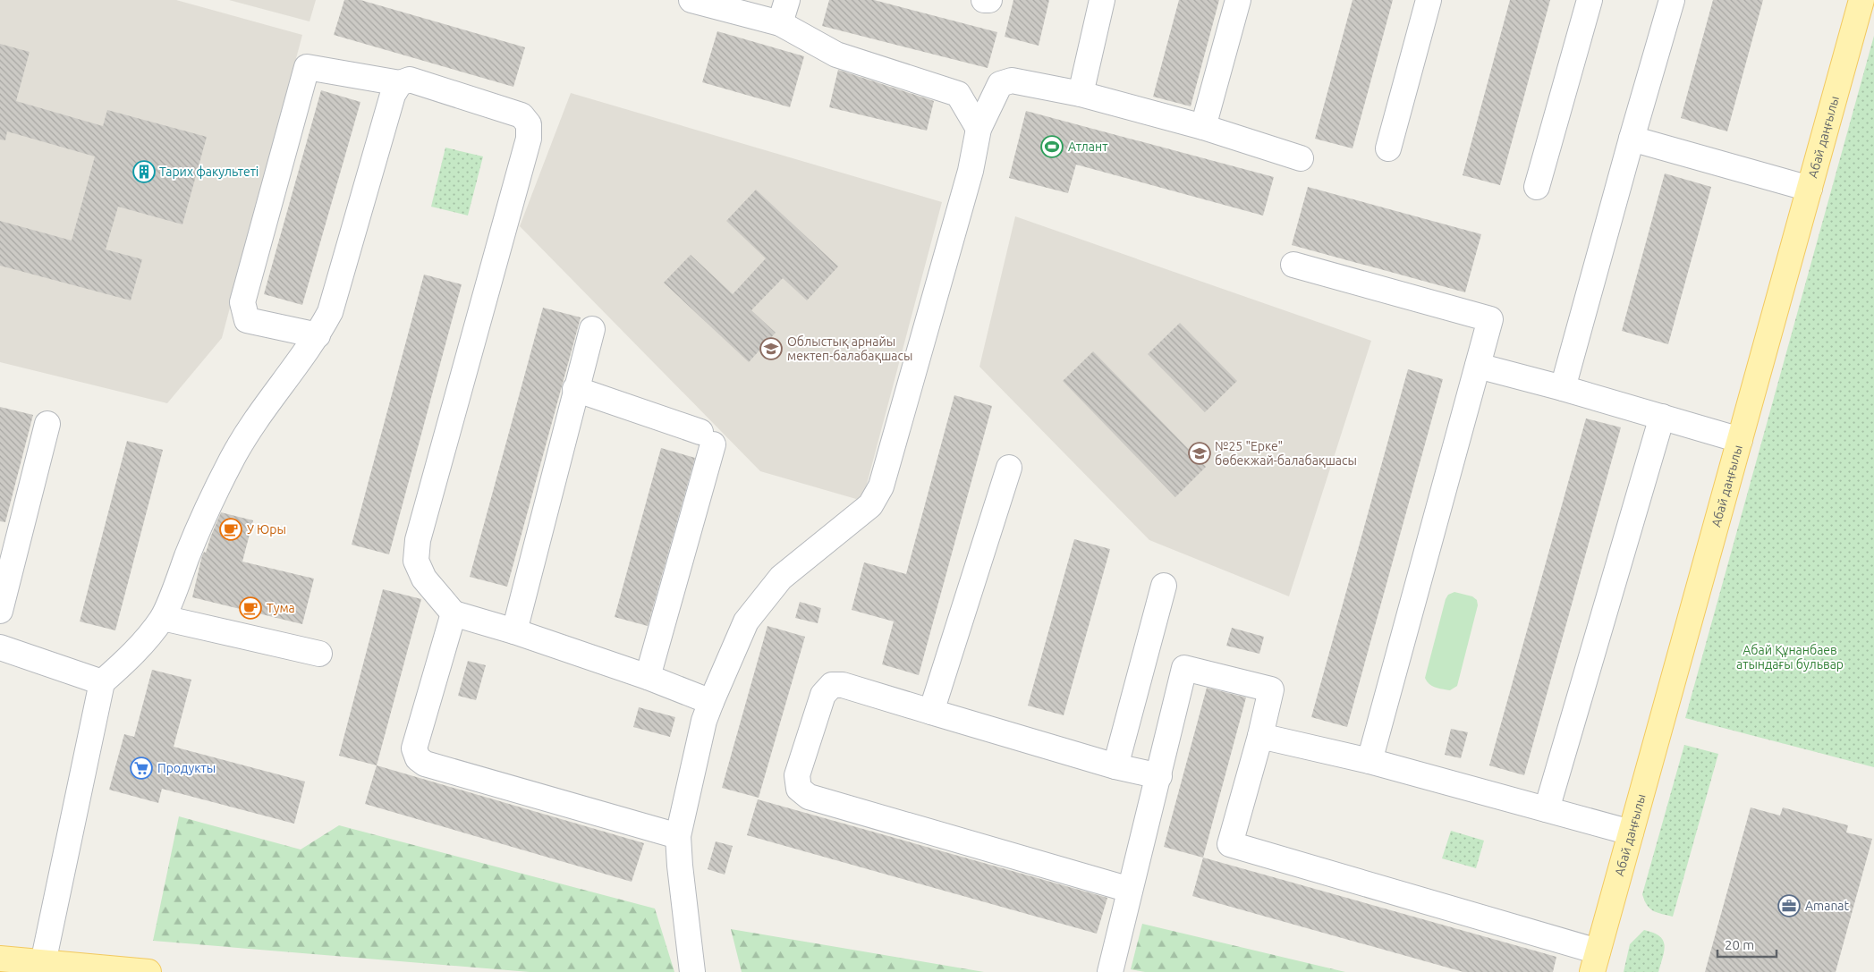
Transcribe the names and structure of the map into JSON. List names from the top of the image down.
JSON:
{
  "streets": {
    "main road": ["Абай даңғылы"]
  },
  "parks": ["Абай Құнанбаев атындағы бульвар"],
  "places": {
    "sports": ["Атлант"],
    "building": ["Тарих факультеті"],
    "school or university": ["Облыстық арнайы мектеп-балабақшасы", "№25 \"Ерке\" бөбекжай-балабақшасы"],
    "cafe": ["У Юры", "Тума"],
    "supermarket": ["Продукты"],
    "office": ["Amanat"]
  },
  "scale_bar": "20 m"
}
